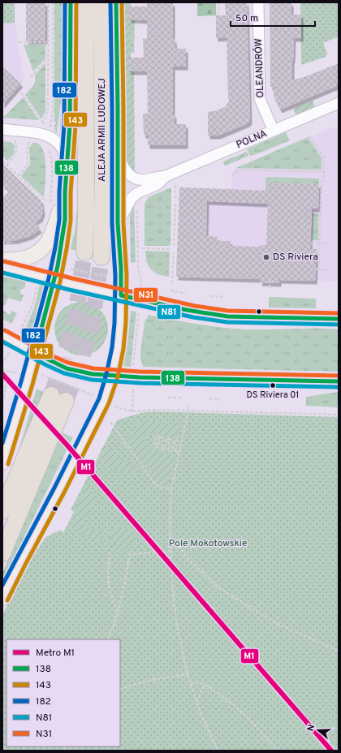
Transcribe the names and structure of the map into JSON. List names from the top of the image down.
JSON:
{
  "streets": {
    "main road": ["ALEJA ARMII LUDOWEJ"],
    "street": ["OLEANDRÓW", "POLNA"]
  },
  "crossings": [
    ["OLEANDRÓW", "POLNA"]
  ],
  "parks": ["Pole Mokotowskie"],
  "places": ["DS Riviera", "DS Riviera 01"],
  "lines": [
    "transit line 138",
    "transit line 143",
    "transit line 182",
    "transit line N31",
    "transit line N81",
    "metro line M1"
  ],
  "legend": [
    "Metro M1",
    "138",
    "143",
    "182",
    "N81",
    "N31"
  ],
  "scale_bar": "50 m",
  "north": "left"
}
